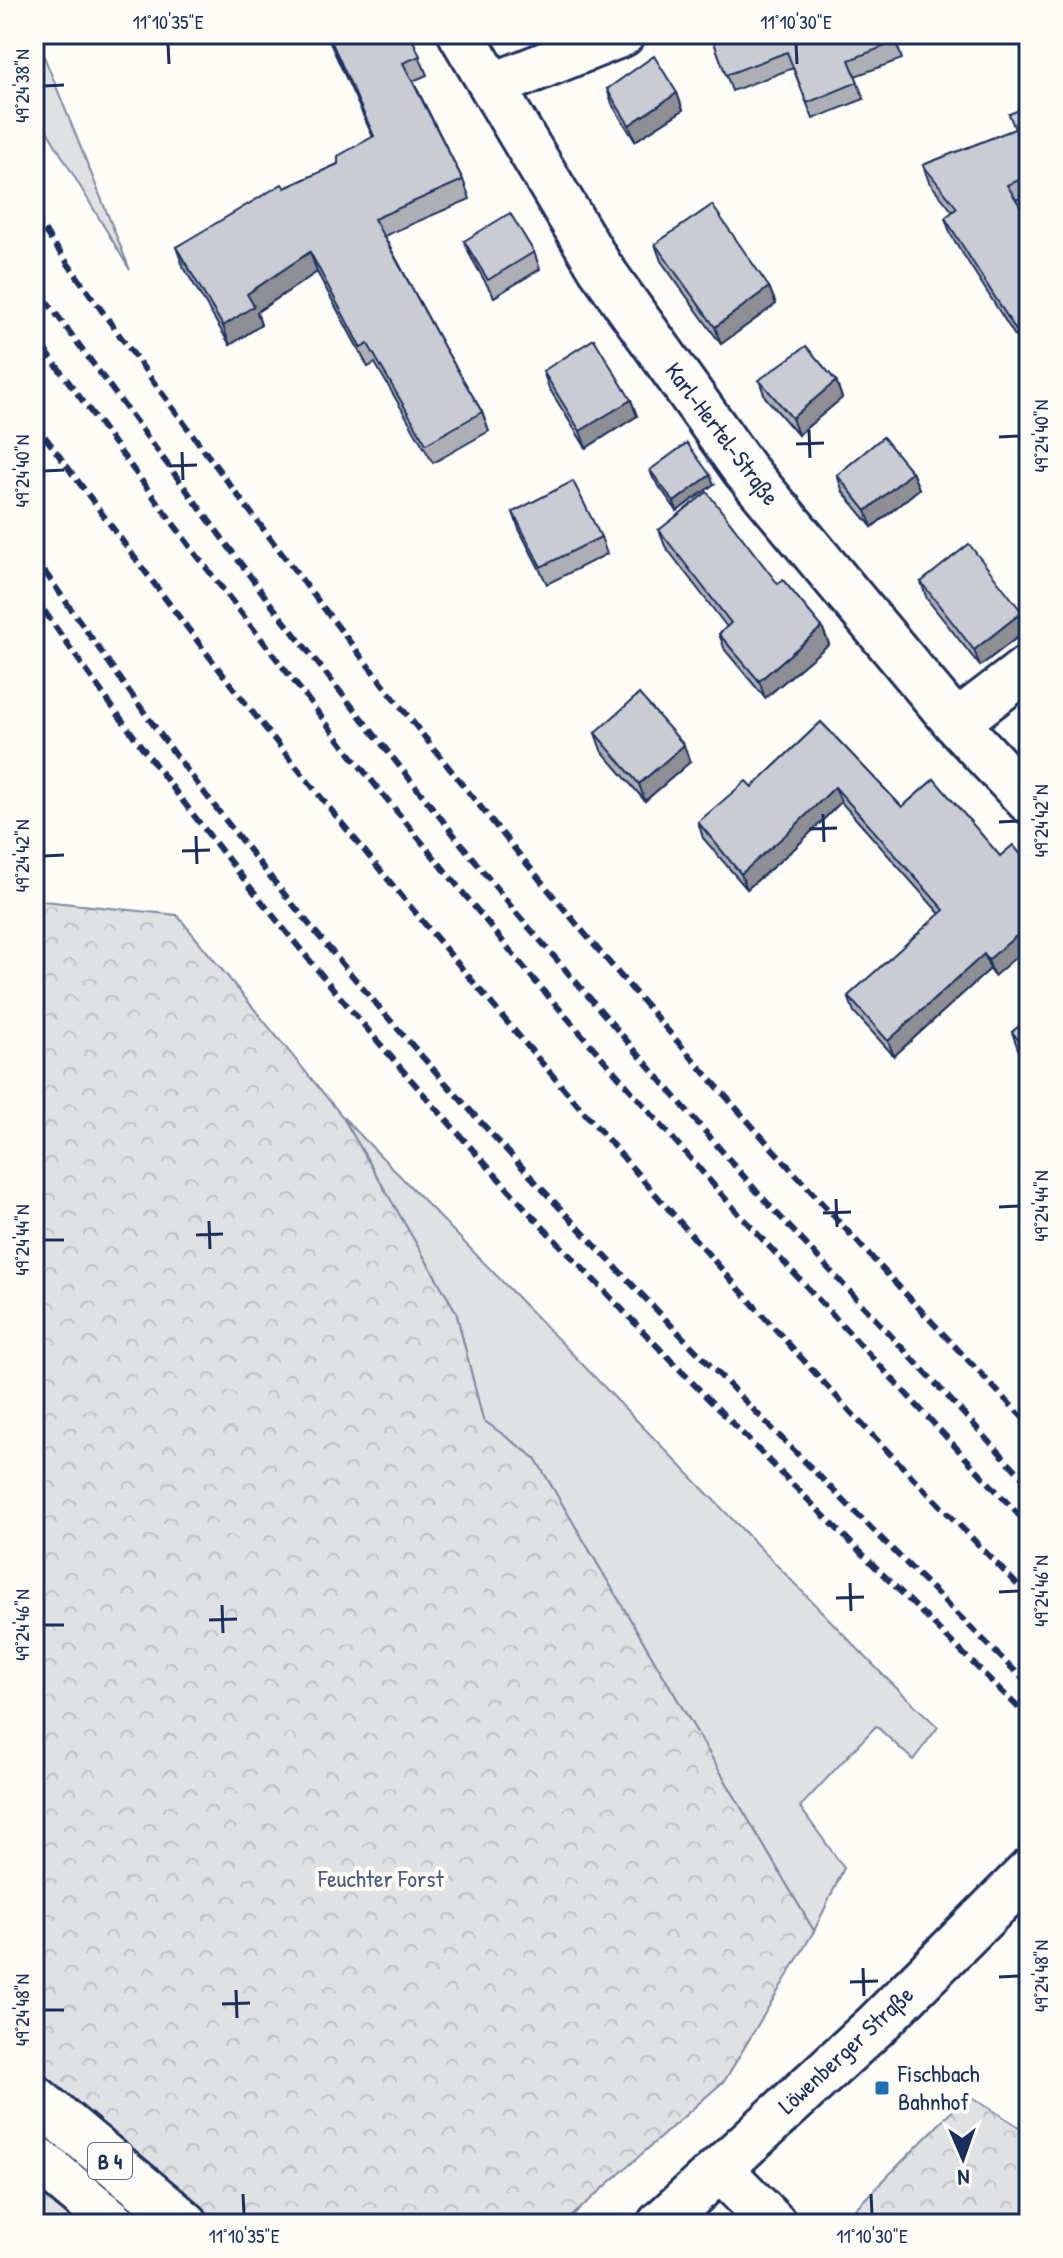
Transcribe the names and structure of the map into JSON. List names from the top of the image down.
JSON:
{
  "streets": {
    "street": ["Karl-Hertel-Straße", "Löwenberger Straße", "B 4"]
  },
  "parks": ["Feuchter Forst"],
  "places": {
    "transit": ["Fischbach Bahnhof"]
  },
  "north": "bottom",
  "coordinates": [
    "11°10'35\"E",
    "11°10'30\"E",
    "49°24'38\"N",
    "49°24'40\"N",
    "49°24'42\"N",
    "49°24'44\"N",
    "49°24'46\"N",
    "49°24'48\"N"
  ]
}
